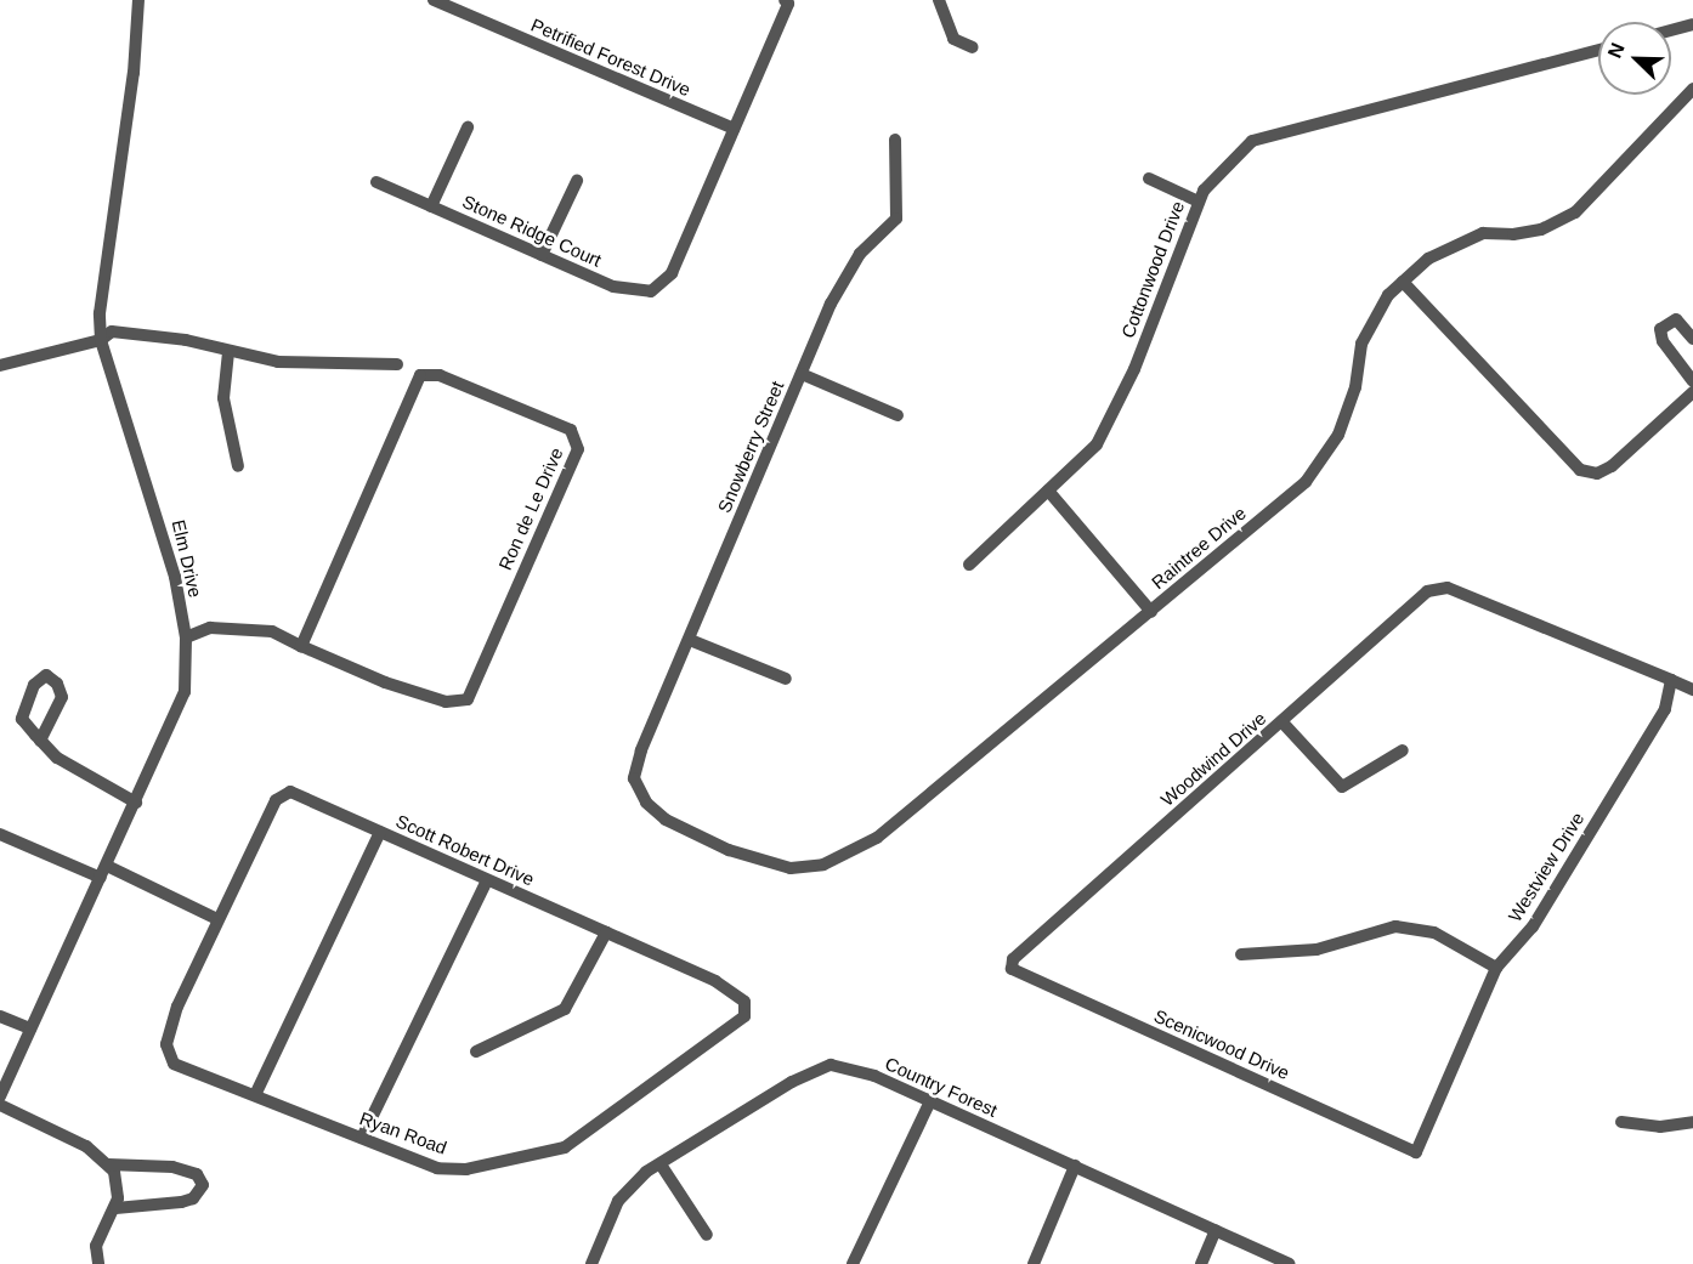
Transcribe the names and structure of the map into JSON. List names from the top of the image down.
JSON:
{
  "streets": {
    "street": [
      "Petrified Forest Drive",
      "Stone Ridge Court",
      "Cottonwood Drive",
      "Snowberry Street",
      "Ron de Le Drive",
      "Raintree Drive",
      "Elm Drive",
      "Woodwind Drive",
      "Scott Robert Drive",
      "Westview Drive",
      "Scenicwood Drive",
      "Country Forest",
      "Ryan Road"
    ]
  },
  "crossings": [
    ["Petrified Forest Drive", "Stone Ridge Court"],
    ["Snowberry Street", "Raintree Drive"],
    ["Ron de Le Drive", "Elm Drive"],
    ["Woodwind Drive", "Westview Drive"],
    ["Woodwind Drive", "Scenicwood Drive"],
    ["Scott Robert Drive", "Ryan Road"],
    ["Westview Drive", "Scenicwood Drive"]
  ],
  "north": "top left"
}
